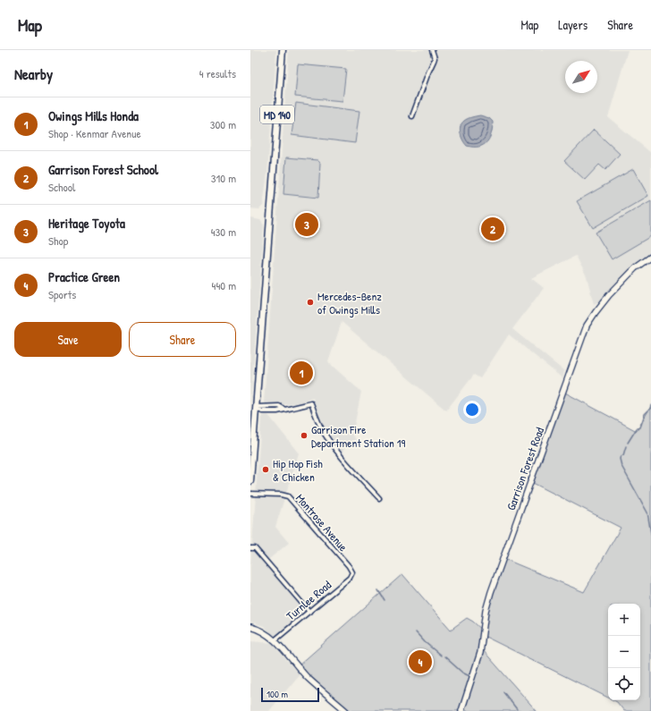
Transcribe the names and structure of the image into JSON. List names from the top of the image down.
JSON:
{
  "streets": {
    "main road": ["MD 140", "Garrison Forest Road"],
    "street": ["Montrose Avenue", "Turnlee Road"]
  },
  "crossings": [
    ["Montrose Avenue", "Turnlee Road"]
  ],
  "places": ["Mercedes-Benz of Owings Mills", "Garrison Fire Department Station 19", "Hip Hop Fish & Chicken"],
  "scale_bar": "100 m",
  "north": "top right",
  "page": {
    "header": "Map",
    "nav": ["Map", "Layers", "Share"],
    "heading": ["Nearby", "4 results"],
    "list": [
      {
        "mark": "1",
        "name": "Owings Mills Honda",
        "note": "Shop · Kenmar Avenue",
        "value": "300 m"
      },
      {
        "mark": "2",
        "name": "Garrison Forest School",
        "note": "School",
        "value": "310 m"
      },
      {
        "mark": "3",
        "name": "Heritage Toyota",
        "note": "Shop",
        "value": "430 m"
      },
      {
        "mark": "4",
        "name": "Practice Green",
        "note": "Sports",
        "value": "440 m"
      }
    ],
    "pins": [
      "3",
      "2",
      "1",
      "4"
    ],
    "buttons": ["Save", "Share"],
    "map_buttons": ["+", "−"],
    "scale": "100 m"
  }
}
